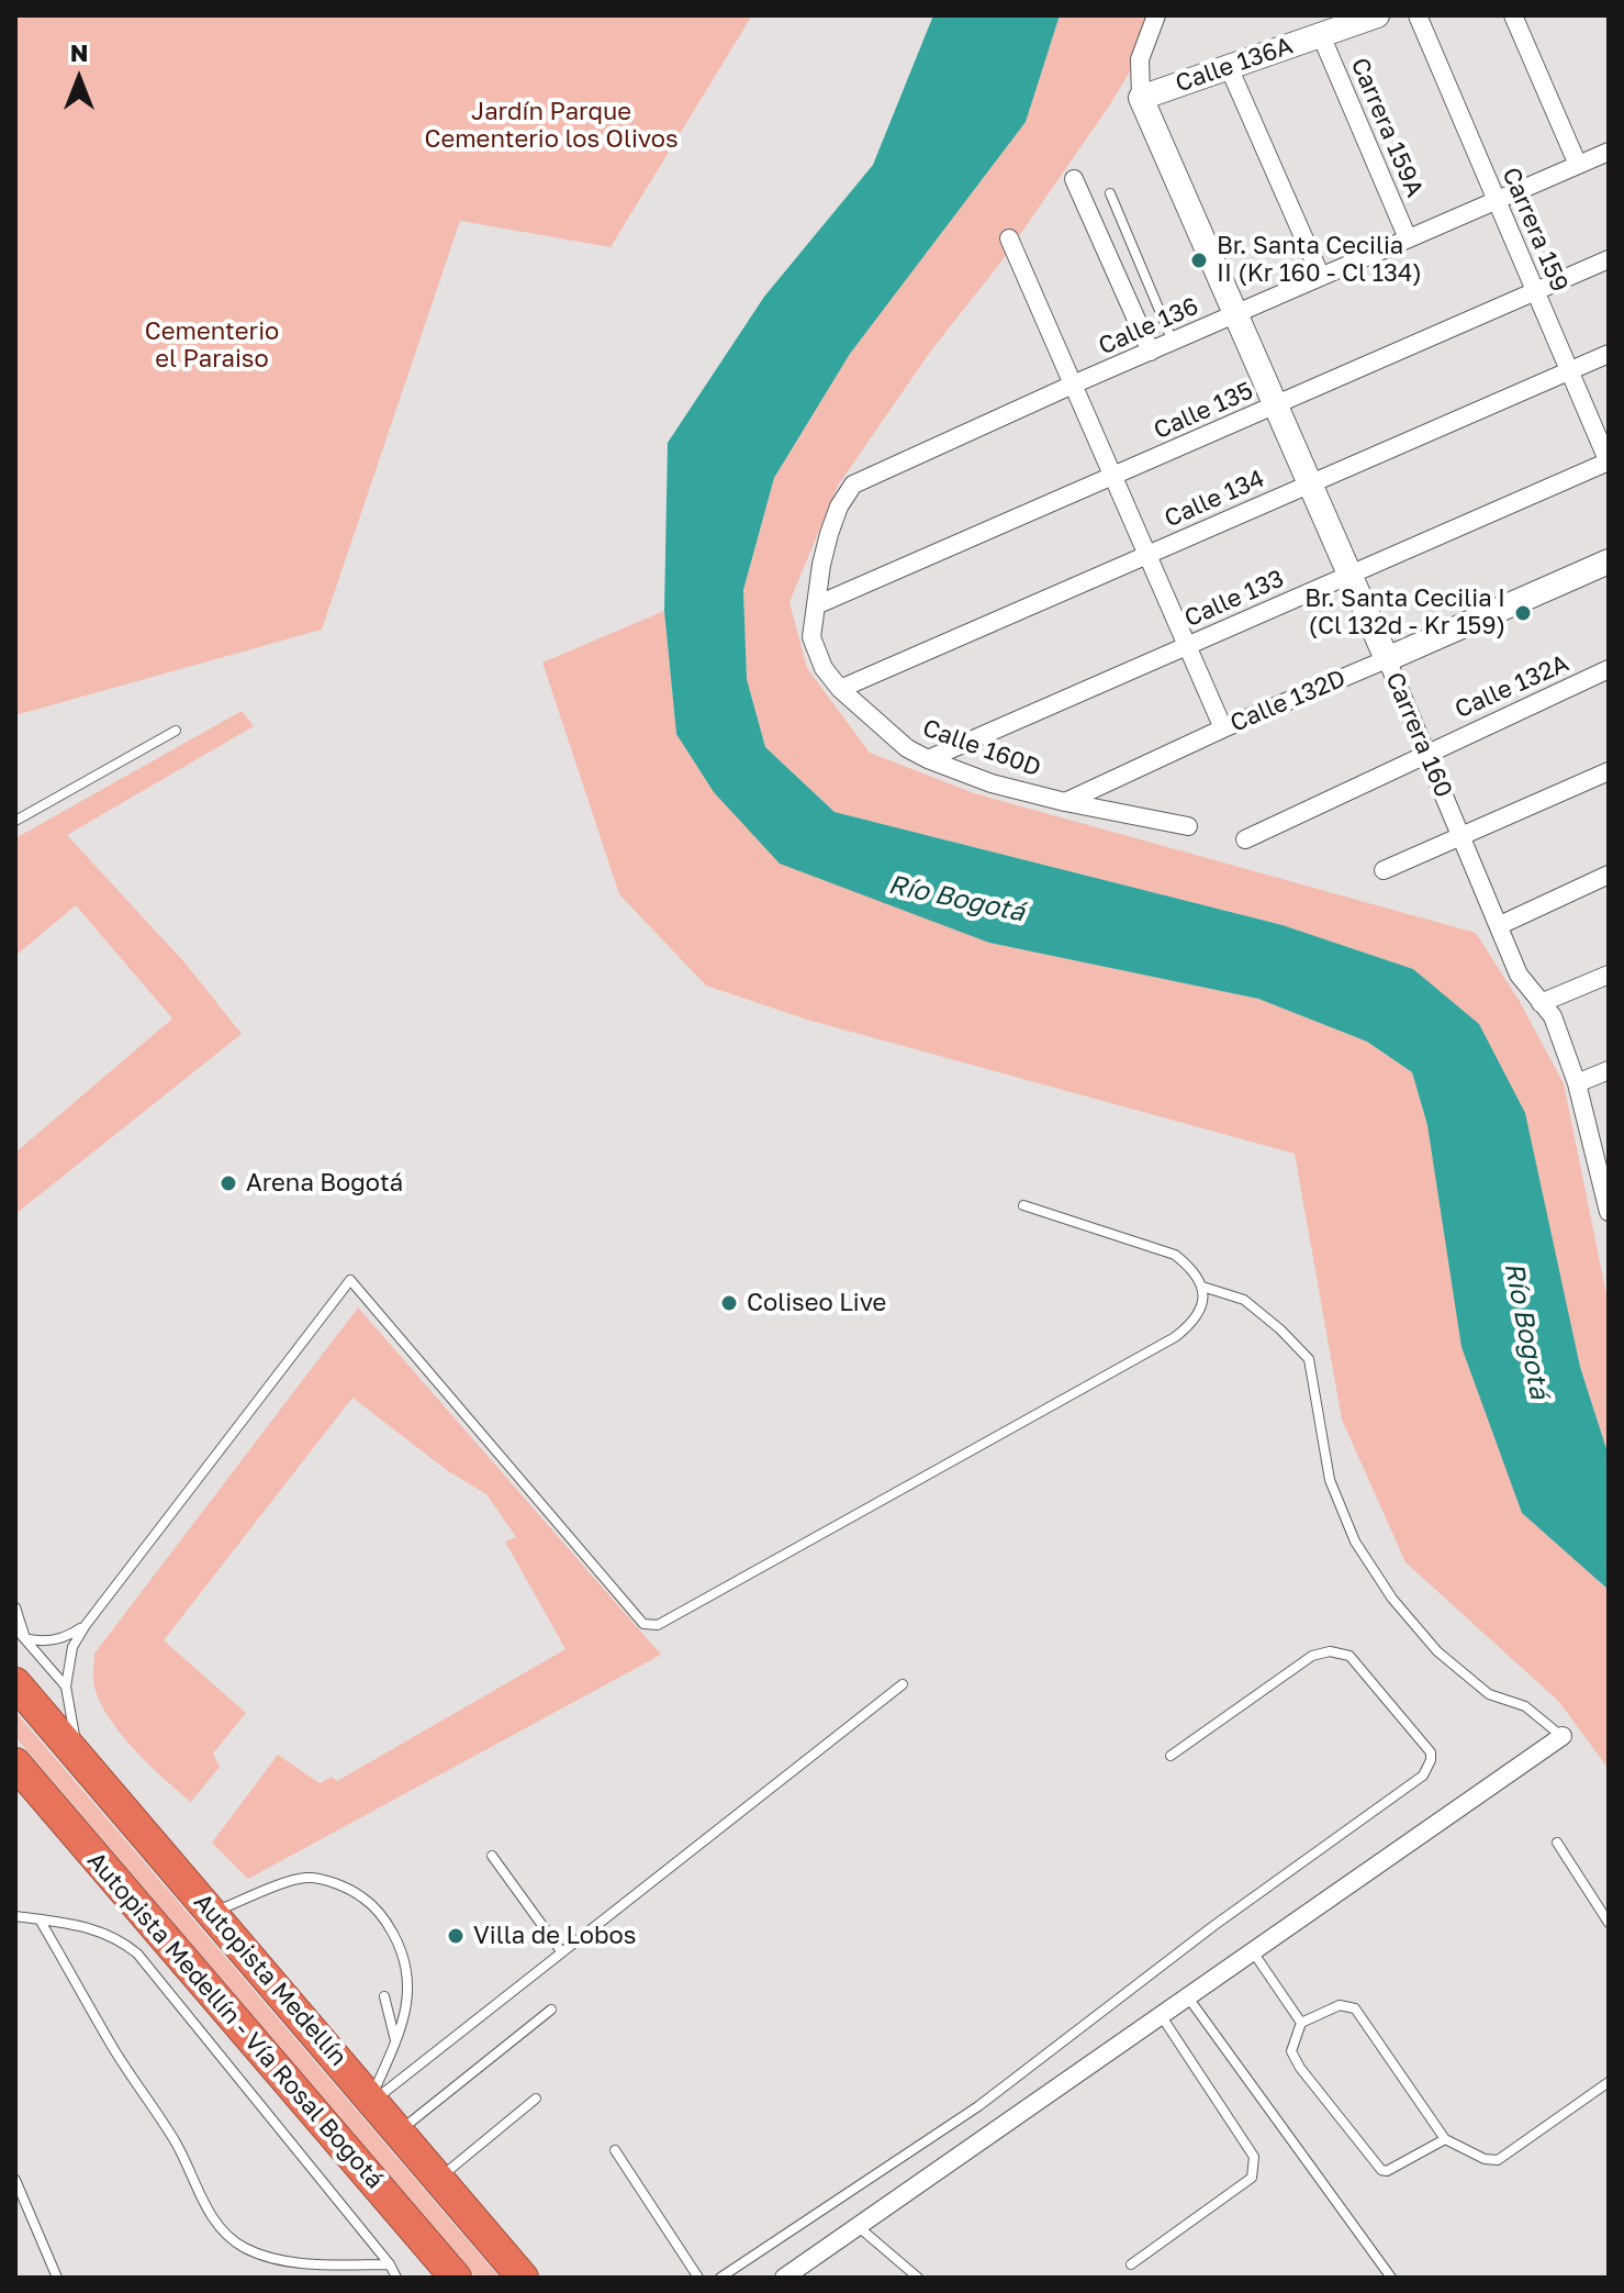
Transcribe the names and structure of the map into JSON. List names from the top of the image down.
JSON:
{
  "streets": {
    "highway": ["Autopista Medellín", "Autopista Medellín - Vía Rosal Bogotá"],
    "street": [
      "Calle 136A",
      "Carrera 159A",
      "Carrera 159",
      "Calle 136",
      "Calle 135",
      "Calle 134",
      "Calle 133",
      "Calle 132A",
      "Calle 132D",
      "Carrera 160",
      "Calle 160D"
    ]
  },
  "crossings": [
    ["Calle 136A", "Carrera 159A"],
    ["Calle 136A", "Carrera 160"],
    ["Carrera 159A", "Calle 136"],
    ["Carrera 159", "Calle 136"],
    ["Carrera 159", "Calle 135"],
    ["Carrera 159", "Calle 134"],
    ["Carrera 159", "Calle 133"],
    ["Calle 136", "Carrera 160"],
    ["Calle 136", "Calle 160D"],
    ["Calle 135", "Carrera 160"],
    ["Calle 135", "Calle 160D"],
    ["Calle 134", "Carrera 160"],
    ["Calle 134", "Calle 160D"],
    ["Calle 133", "Carrera 160"],
    ["Calle 133", "Calle 160D"],
    ["Calle 132A", "Carrera 160"],
    ["Calle 132D", "Carrera 160"],
    ["Calle 132D", "Calle 160D"]
  ],
  "water": ["Río Bogotá"],
  "parks": ["Jardín Parque Cementerio los Olivos", "Cementerio el Paraiso"],
  "places": [
    "Br. Santa Cecilia II (Kr 160 - Cl 134)",
    "Br. Santa Cecilia I (Cl 132d - Kr 159)",
    "Arena Bogotá",
    "Coliseo Live",
    "Villa de Lobos"
  ],
  "north": "top"
}
